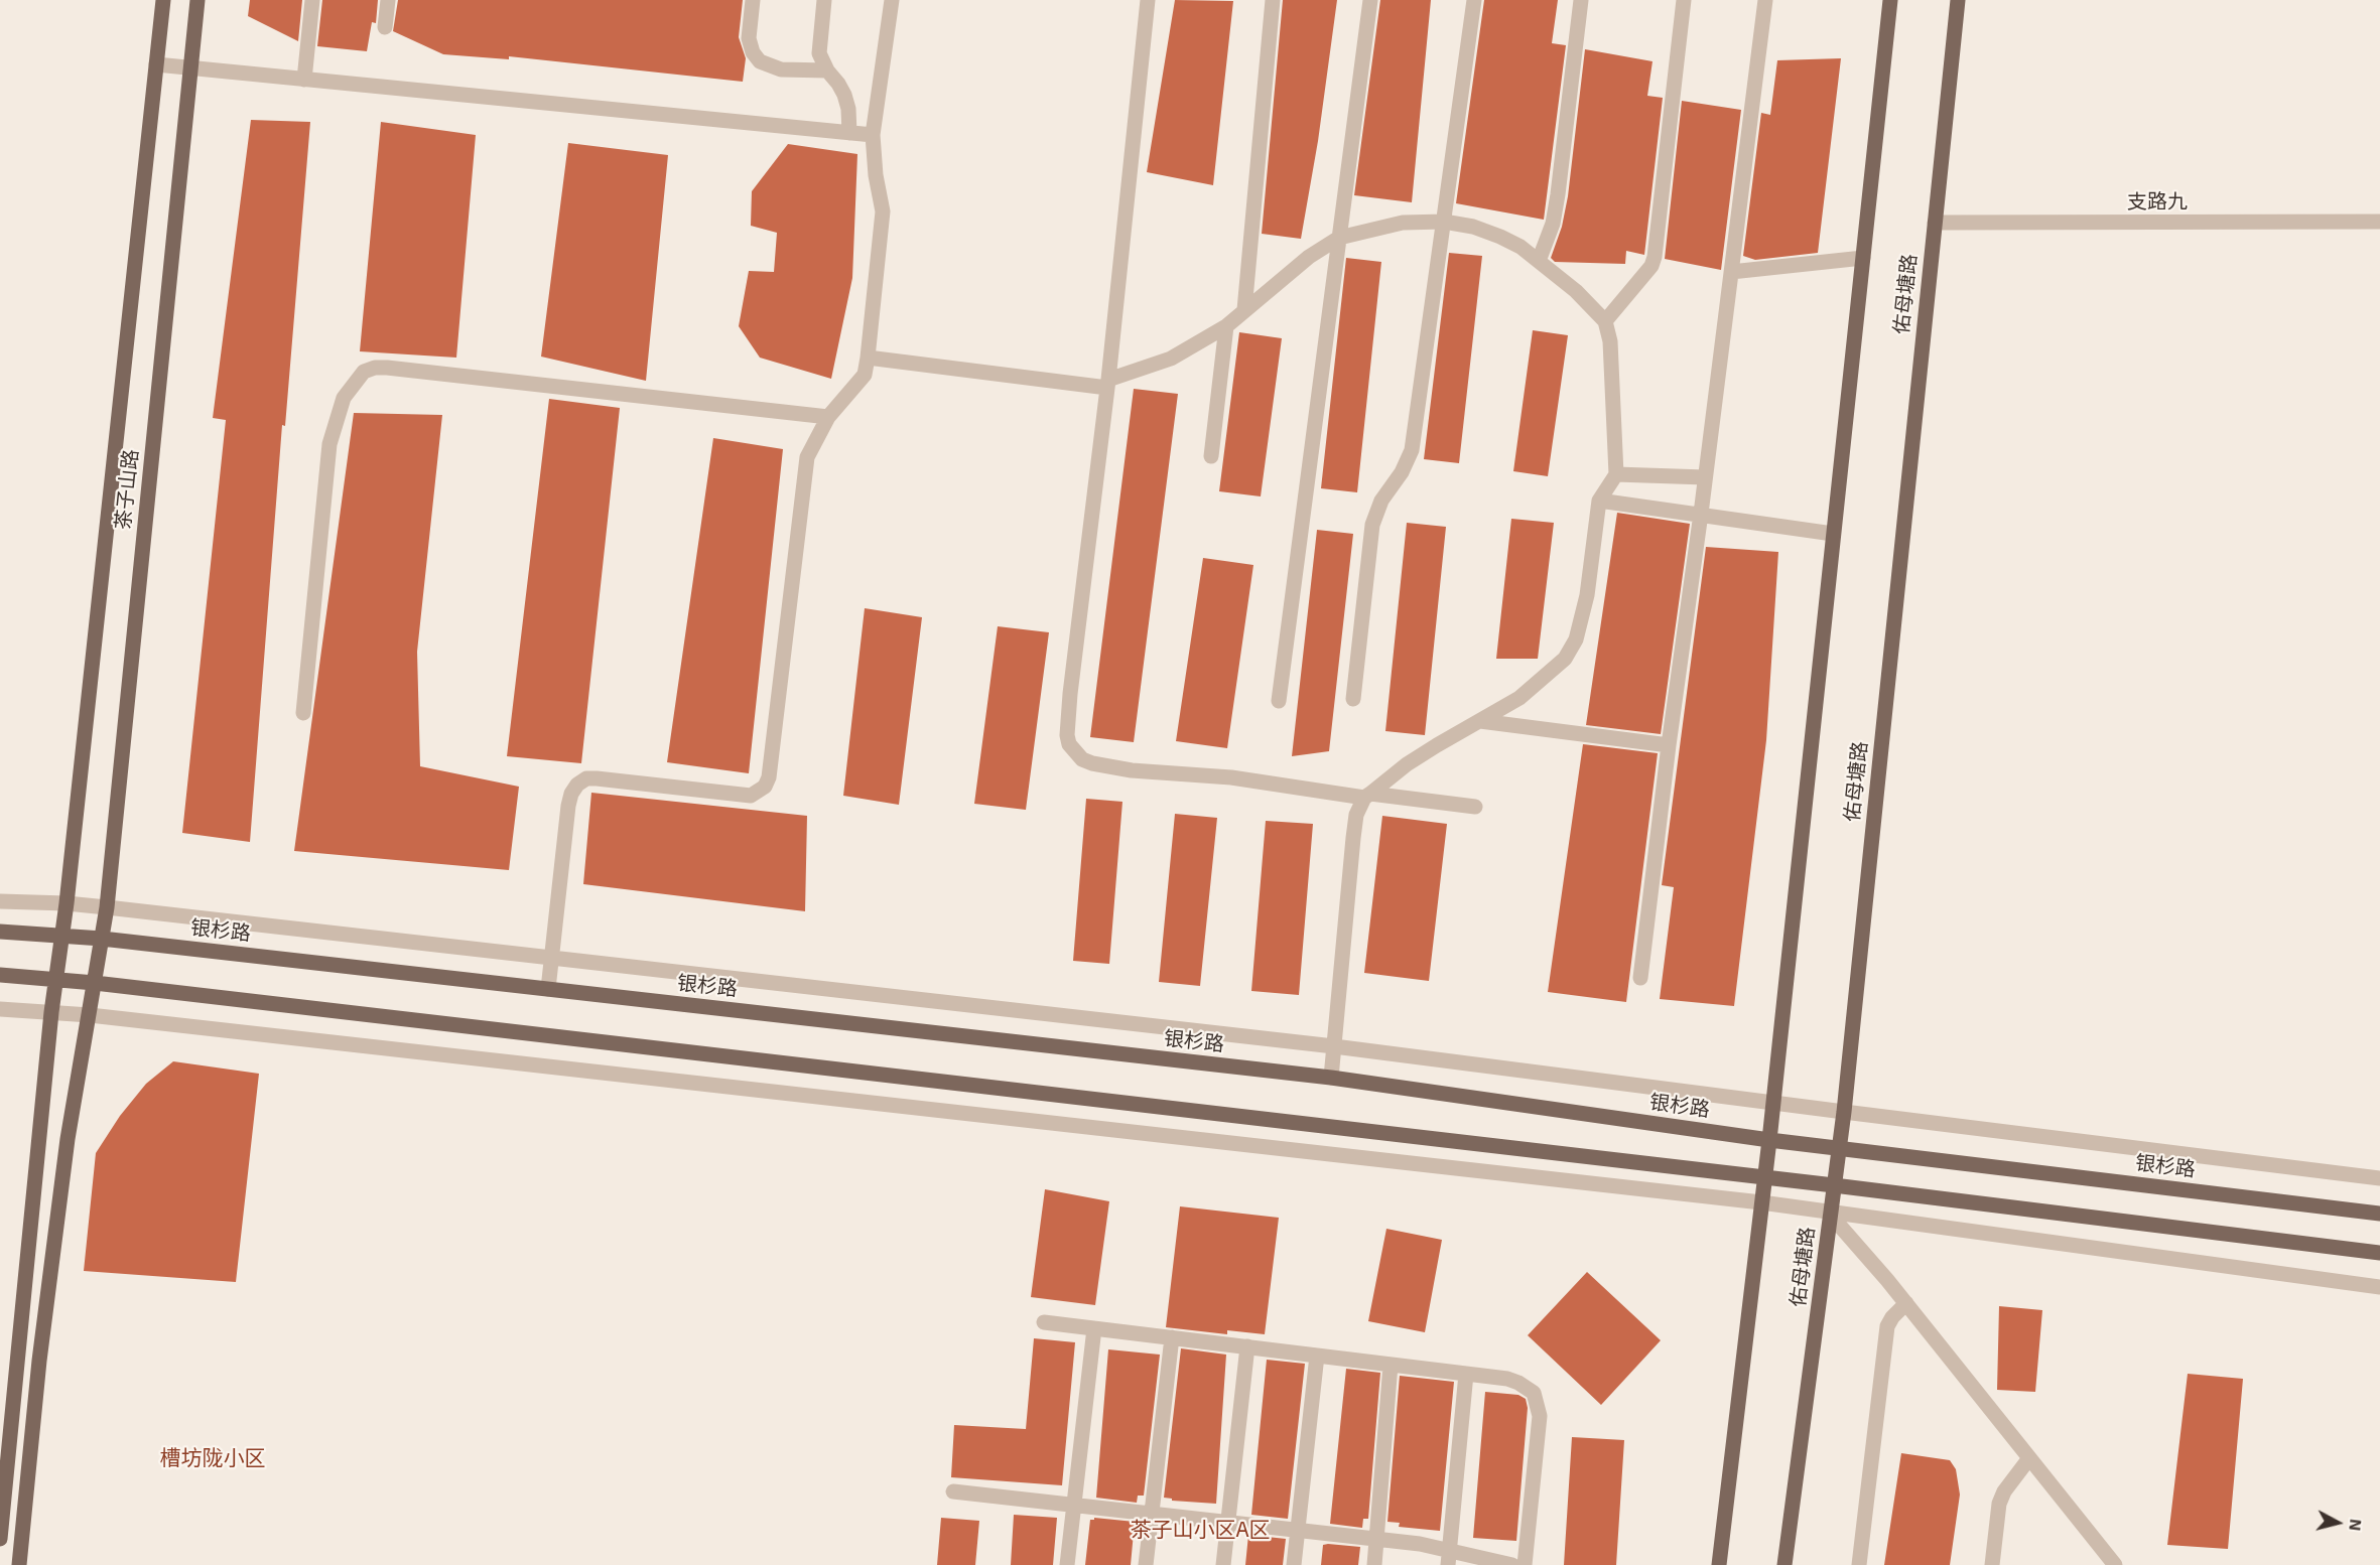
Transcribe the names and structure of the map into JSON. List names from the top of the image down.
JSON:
{
  "streets": {
    "main road": ["佑母塘路", "茶子山路", "银杉路"],
    "street": ["支路九"]
  },
  "crossings": [
    ["支路九", "佑母塘路"],
    ["佑母塘路", "银杉路"],
    ["茶子山路", "银杉路"]
  ],
  "districts": ["槽坊陇小区", "茶子山小区A区"],
  "north": "right"
}
